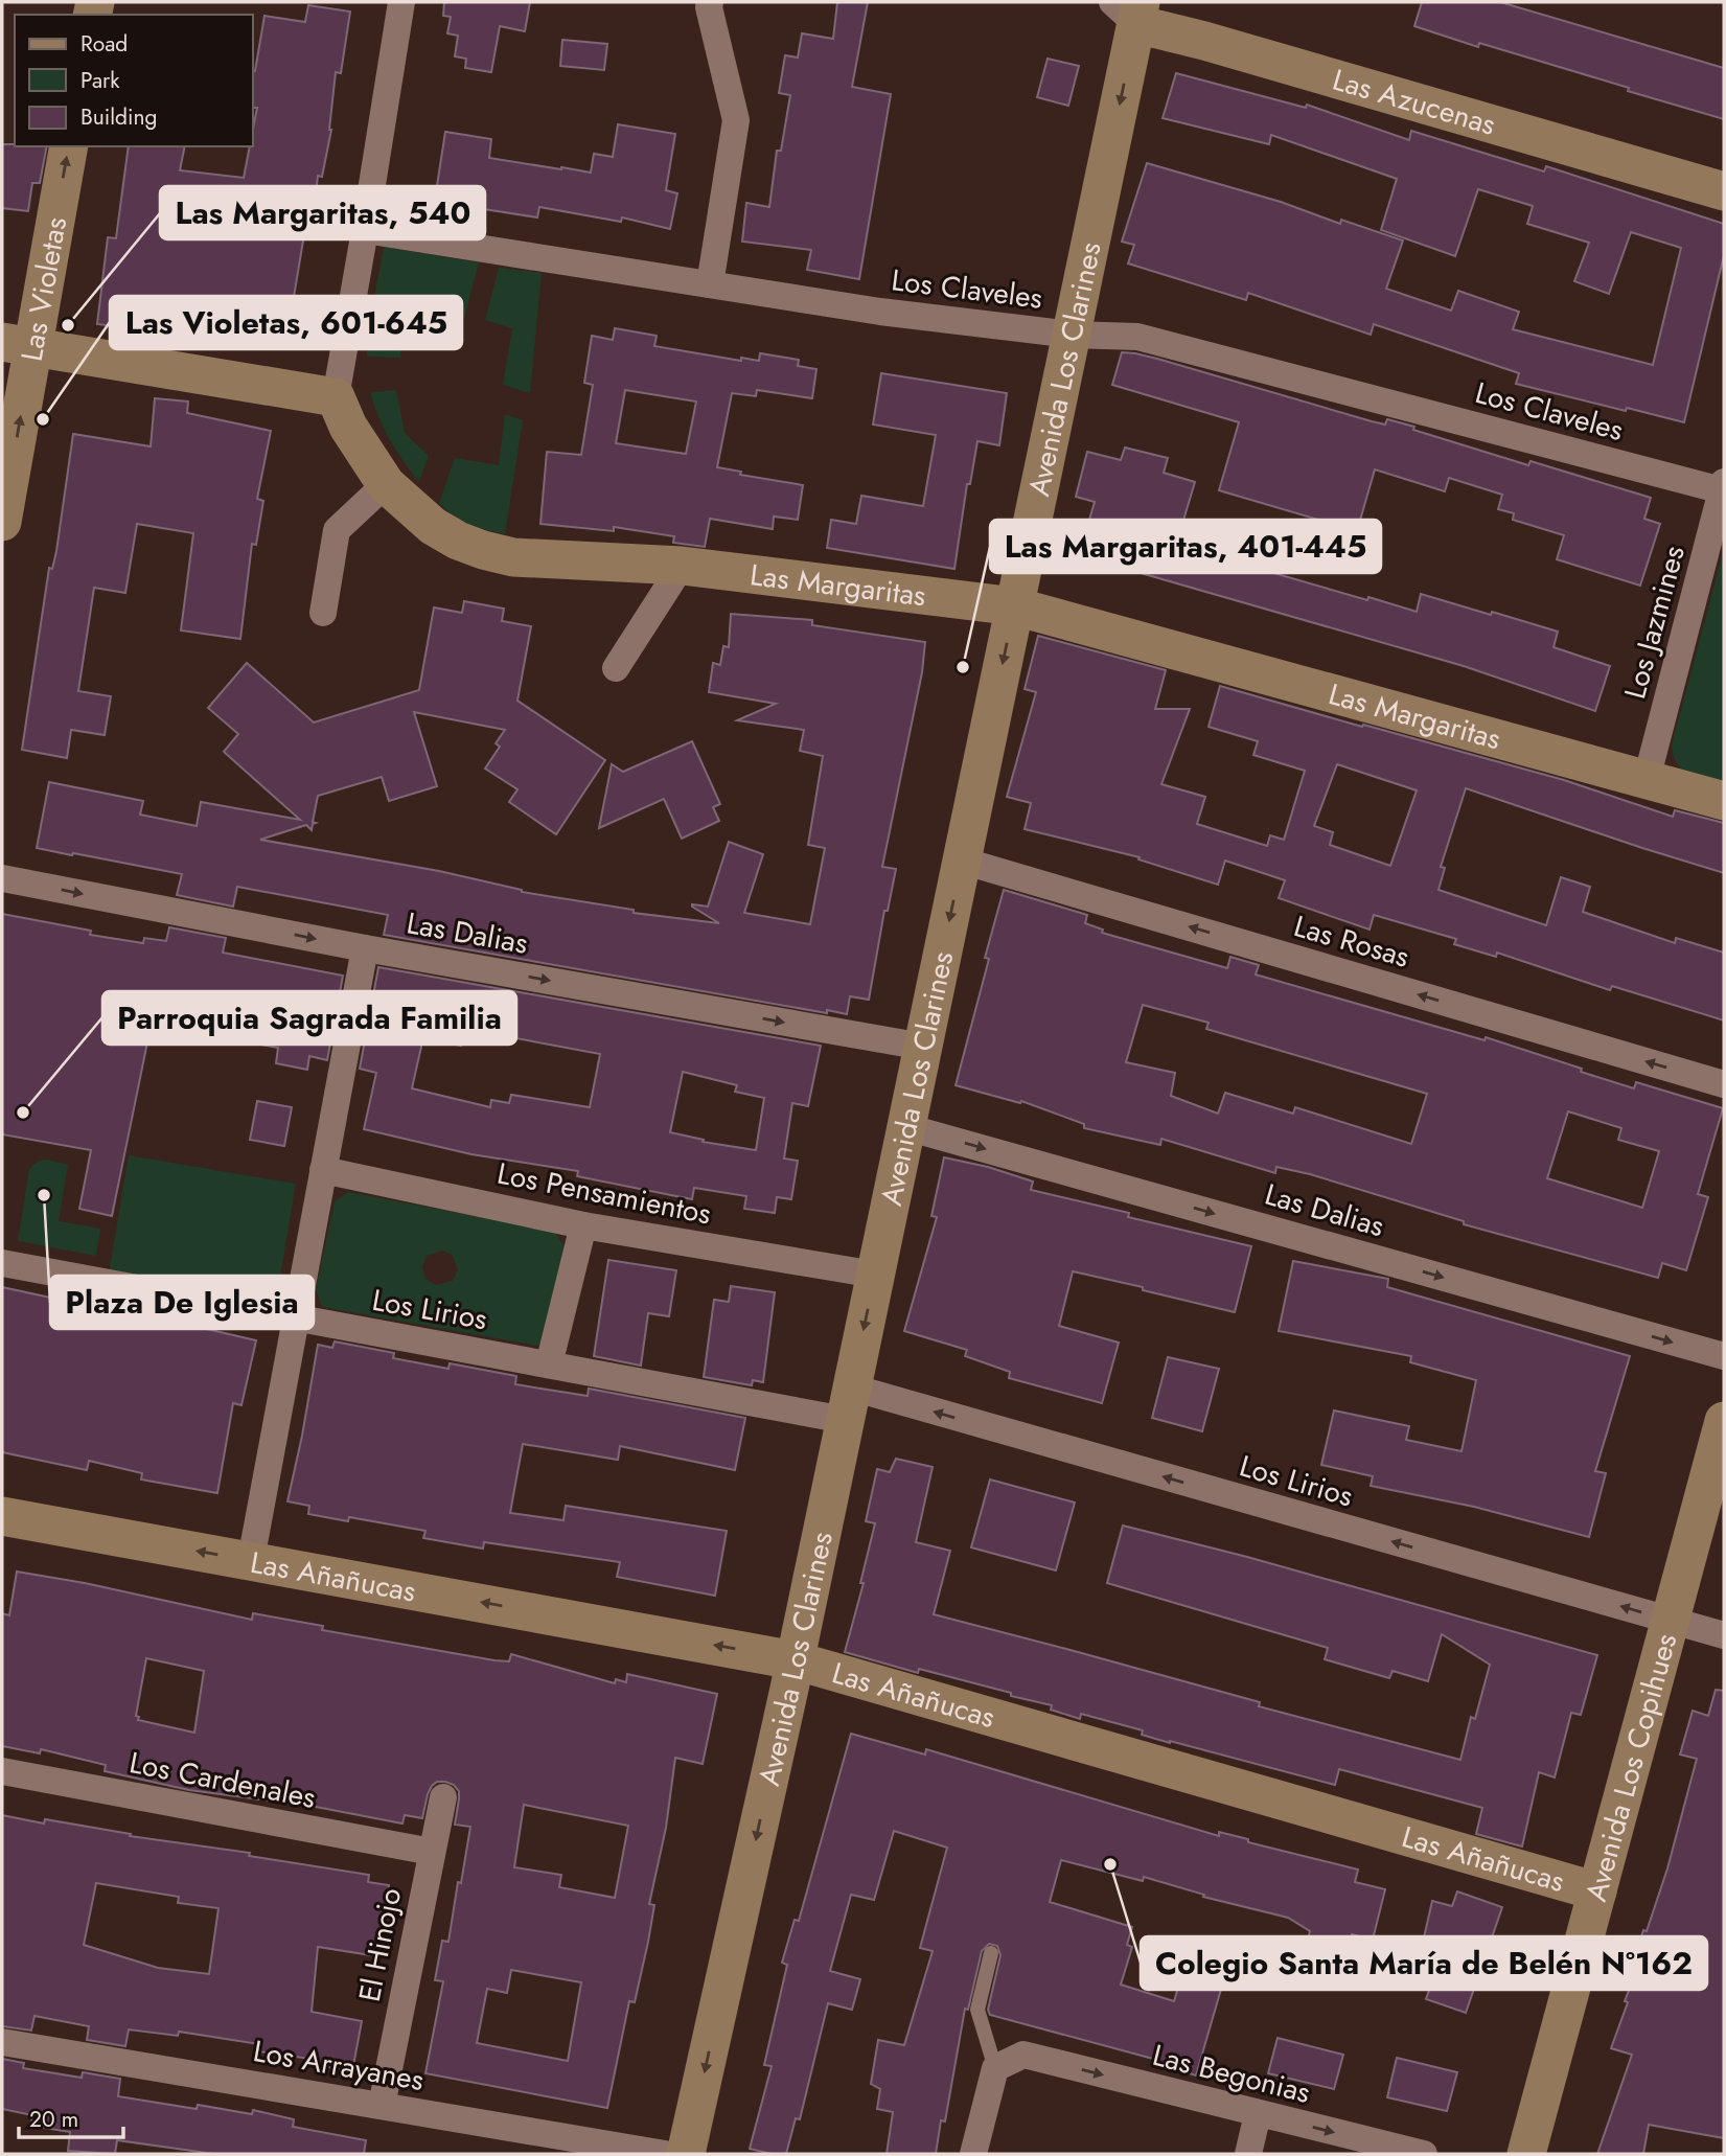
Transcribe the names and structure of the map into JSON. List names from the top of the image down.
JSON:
{
  "streets": {
    "street": [
      "Las Azucenas",
      "Los Claveles",
      "Las Violetas",
      "Avenida Los Clarines",
      "Las Margaritas",
      "Los Jazmines",
      "Las Dalias",
      "Las Rosas",
      "Los Pensamientos",
      "Los Lirios",
      "Las Añañucas",
      "Avenida Los Copihues",
      "Los Cardenales",
      "El Hinojo",
      "Los Arrayanes",
      "Las Begonias"
    ]
  },
  "crossings": [
    ["Las Azucenas", "Avenida Los Clarines"],
    ["Los Claveles", "Avenida Los Clarines"],
    ["Los Claveles", "Los Jazmines"],
    ["Avenida Los Clarines", "Las Margaritas"],
    ["Avenida Los Clarines", "Las Dalias"],
    ["Avenida Los Clarines", "Las Rosas"],
    ["Avenida Los Clarines", "Los Pensamientos"],
    ["Avenida Los Clarines", "Los Lirios"],
    ["Avenida Los Clarines", "Las Añañucas"],
    ["Las Margaritas", "Los Jazmines"],
    ["Los Lirios", "Avenida Los Copihues"],
    ["Las Añañucas", "Avenida Los Copihues"],
    ["Los Cardenales", "El Hinojo"],
    ["El Hinojo", "Los Arrayanes"]
  ],
  "one_way": [
    "Avenida Los Clarines",
    "Las Dalias",
    "Las Rosas",
    "Los Lirios",
    "Las Añañucas",
    "Las Begonias"
  ],
  "places": [
    "Las Margaritas, 540",
    "Las Violetas, 601-645",
    "Las Margaritas, 401-445",
    "Parroquia Sagrada Familia",
    "Plaza De Iglesia",
    "Colegio Santa María de Belén N°162"
  ],
  "legend": ["Road", "Park", "Building"],
  "scale_bar": "20 m"
}
